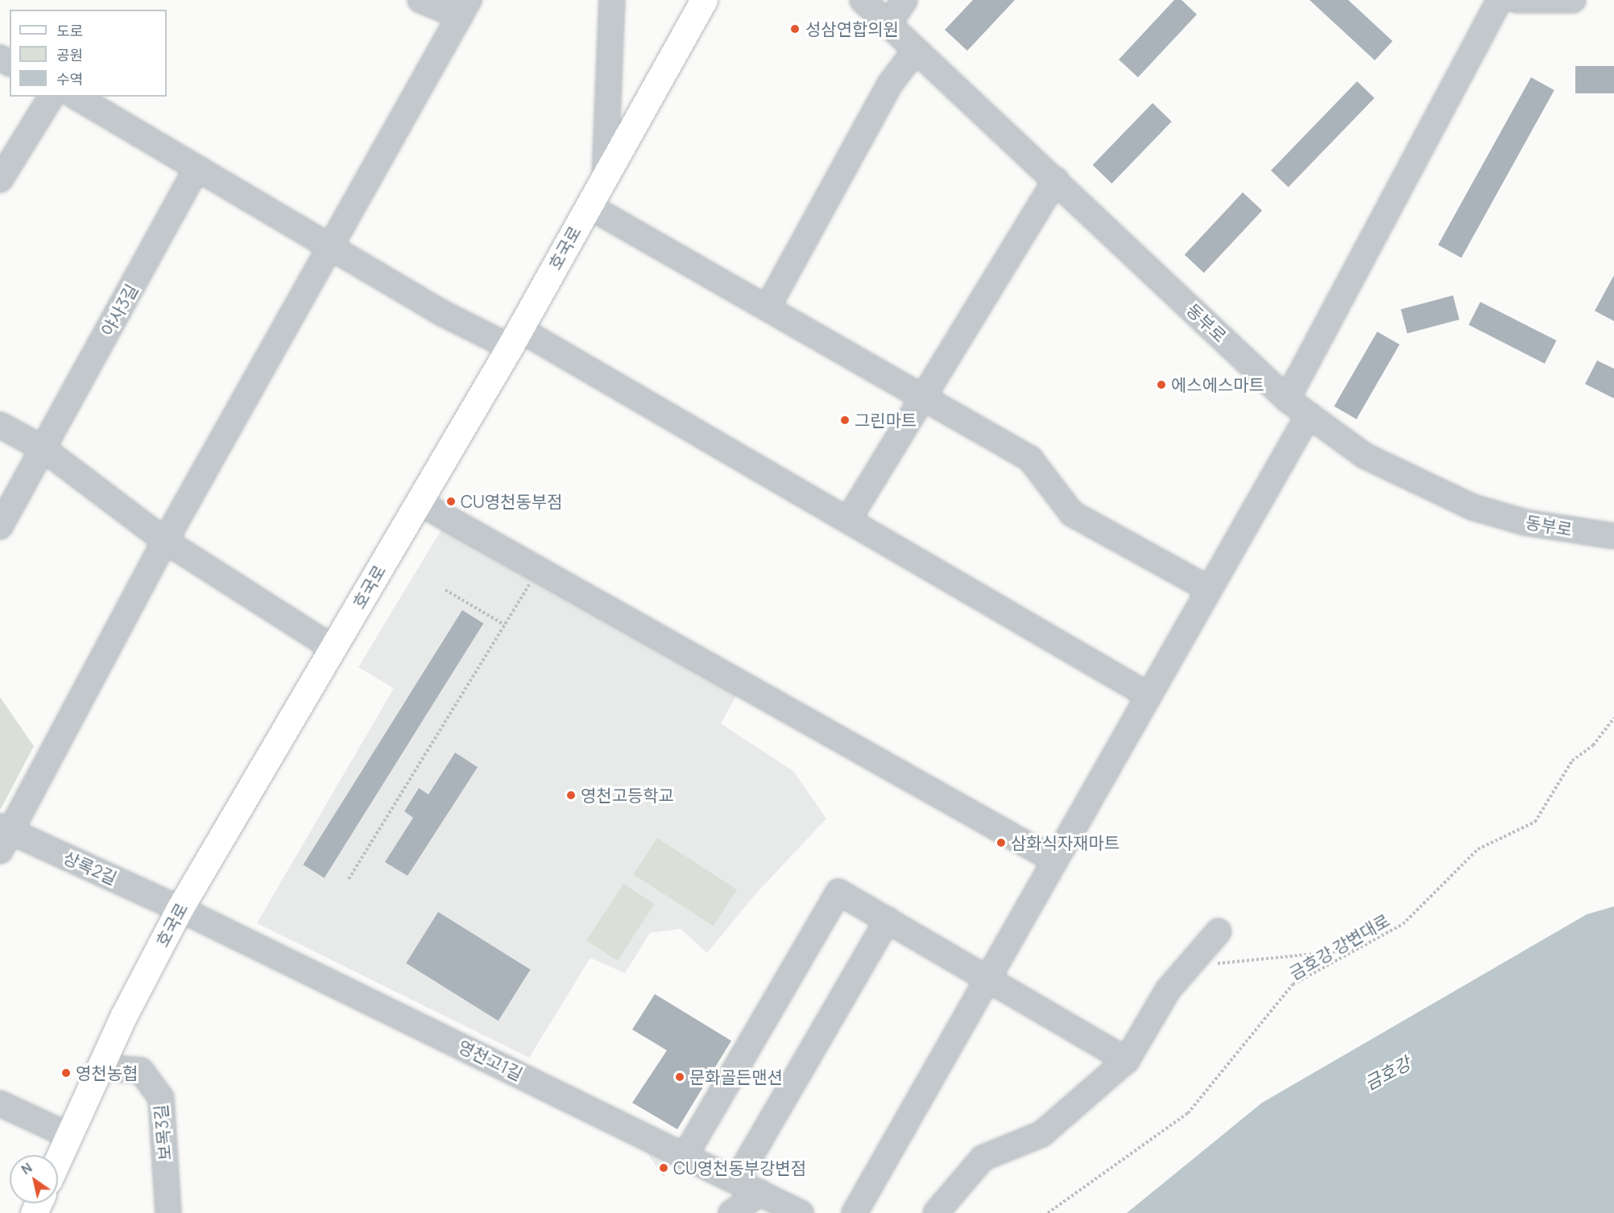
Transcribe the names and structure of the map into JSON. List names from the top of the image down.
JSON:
{
  "streets": {
    "main road": ["호국로"],
    "street": [
      "야사3길",
      "동부로",
      "상록2길",
      "영천고1길",
      "보목3길"
    ],
    "path": ["금호강 강변대로"]
  },
  "crossings": [
    ["호국로", "상록2길"],
    ["호국로", "영천고1길"],
    ["호국로", "보목3길"],
    ["상록2길", "영천고1길"]
  ],
  "water": ["금호강"],
  "places": [
    "성삼연합의원",
    "에스에스마트",
    "그린마트",
    "CU영천동부점",
    "영천고등학교",
    "삼화식자재마트",
    "영천농협",
    "문화골든맨션",
    "CU영천동부강변점"
  ],
  "legend": ["도로", "공원", "수역"],
  "north": "top left"
}
